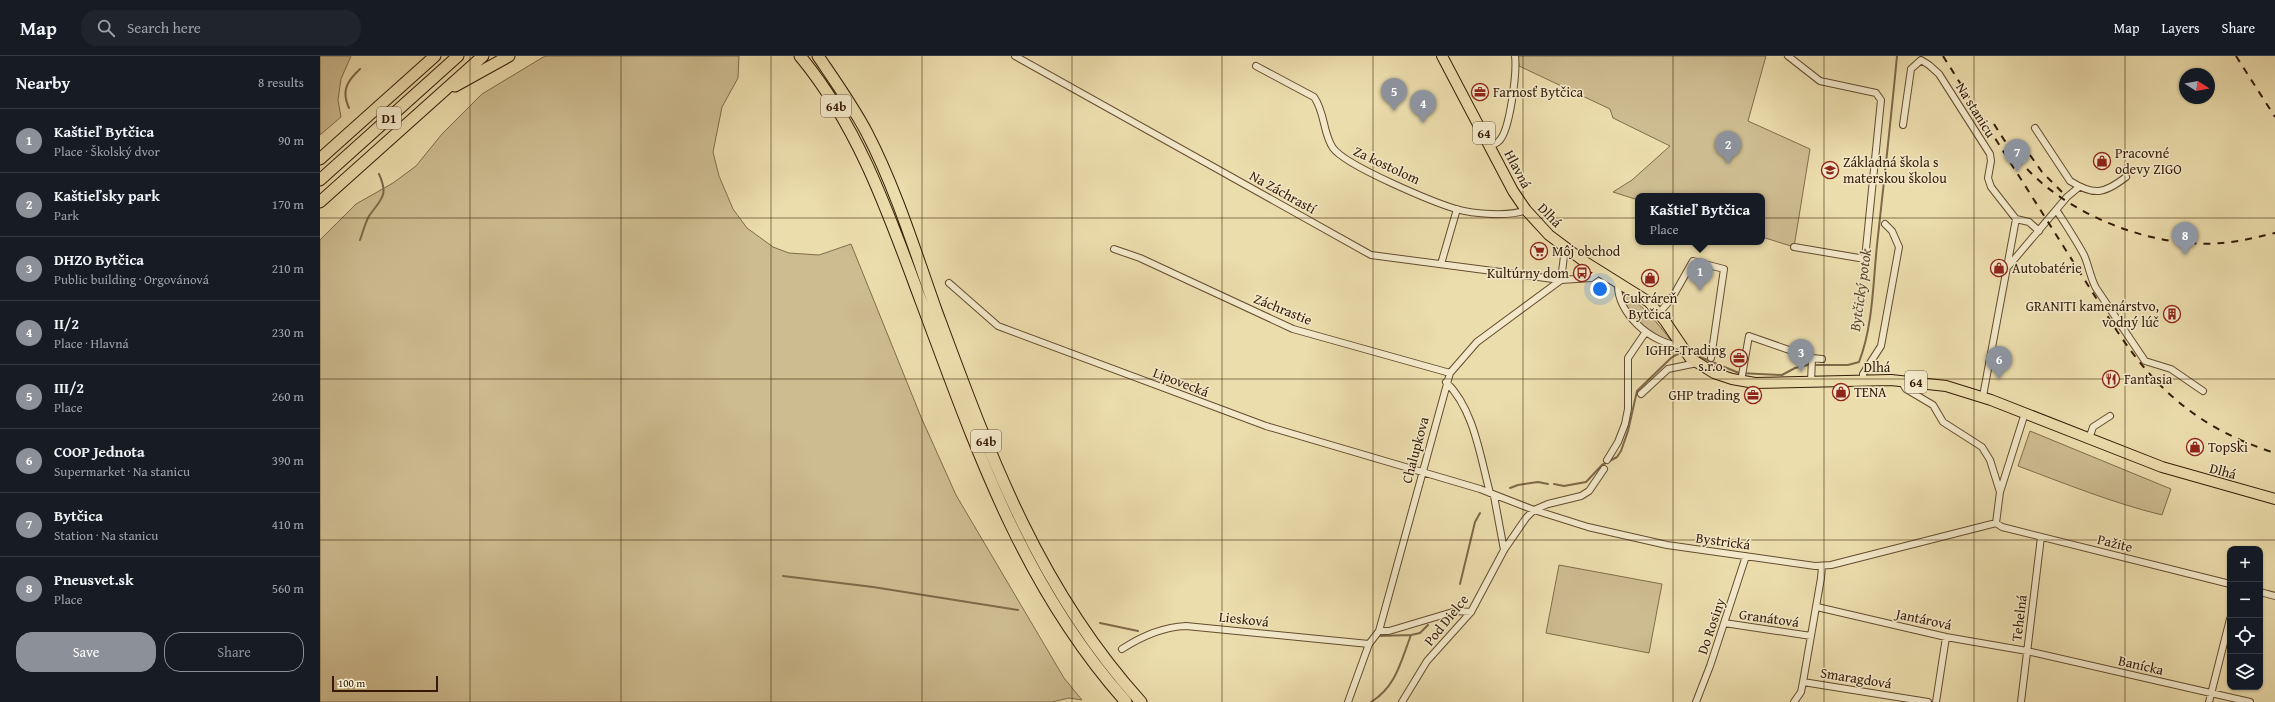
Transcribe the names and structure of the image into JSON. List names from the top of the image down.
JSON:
{
  "streets": {
    "highway": ["64b", "D1"],
    "main road": ["64", "Hlavná", "Dlhá"],
    "street": [
      "Na stanicu",
      "Za kostolom",
      "Na Záchrastí",
      "Záchrastie",
      "Lipovecká",
      "Chalupkova",
      "Bystrická",
      "Pažite",
      "Granátová",
      "Tehelná",
      "Liesková",
      "Jantárová",
      "Pod Dielce",
      "Do Rosiny",
      "Banícka",
      "Smaragdová"
    ]
  },
  "crossings": [
    ["Za kostolom", "Hlavná"],
    ["Za kostolom", "Dlhá"],
    ["Hlavná", "Dlhá"],
    ["Na Záchrastí", "Dlhá"],
    ["Na Záchrastí", "Chalupkova"],
    ["Záchrastie", "Chalupkova"],
    ["Lipovecká", "Chalupkova"],
    ["Lipovecká", "Bystrická"],
    ["Chalupkova", "Bystrická"],
    ["Chalupkova", "Liesková"],
    ["Bystrická", "Pažite"],
    ["Bystrická", "Pod Dielce"],
    ["Bystrická", "Do Rosiny"],
    ["Pažite", "Tehelná"],
    ["Granátová", "Do Rosiny"],
    ["Tehelná", "Jantárová"],
    ["Tehelná", "Banícka"],
    ["Jantárová", "Banícka"]
  ],
  "water": ["Bytčický potok"],
  "places": {
    "office": ["Farnosť Bytčica", "IGHP-Trading s.r.o.", "GHP trading"],
    "shop": [
      "Pracovné odevy ZIGO",
      "Autobatérie",
      "Cukráreň Bytčica",
      "TENA",
      "TopSki"
    ],
    "school or university": ["Základná škola s materskou školou"],
    "supermarket": ["Môj obchod"],
    "bus stop": ["Kultúrny dom"],
    "building": ["GRANITI kamenárstvo, vodný lúč"],
    "restaurant": ["Fantasia"]
  },
  "scale_bar": "100 m",
  "north": "right",
  "page": {
    "header": "Map",
    "search": "Search here",
    "nav": ["Map", "Layers", "Share"],
    "heading": ["Nearby", "8 results"],
    "pins": [
      "5",
      "4",
      "2",
      "7",
      "8",
      "1",
      "3",
      "6"
    ],
    "list": [
      {
        "mark": "1",
        "name": "Kaštieľ Bytčica",
        "note": "Place · Školský dvor",
        "value": "90 m"
      },
      {
        "mark": "2",
        "name": "Kaštieľsky park",
        "note": "Park",
        "value": "170 m"
      },
      {
        "mark": "3",
        "name": "DHZO Bytčica",
        "note": "Public building · Orgovánová",
        "value": "210 m"
      },
      {
        "mark": "4",
        "name": "II/2",
        "note": "Place · Hlavná",
        "value": "230 m"
      },
      {
        "mark": "5",
        "name": "III/2",
        "note": "Place",
        "value": "260 m"
      },
      {
        "mark": "6",
        "name": "COOP Jednota",
        "note": "Supermarket · Na stanicu",
        "value": "390 m"
      },
      {
        "mark": "7",
        "name": "Bytčica",
        "note": "Station · Na stanicu",
        "value": "410 m"
      },
      {
        "mark": "8",
        "name": "Pneusvet.sk",
        "note": "Place",
        "value": "560 m"
      }
    ],
    "popup": ["Kaštieľ Bytčica", "Place"],
    "map_buttons": ["+", "−"],
    "buttons": ["Save", "Share"],
    "scale": "100 m"
  }
}
